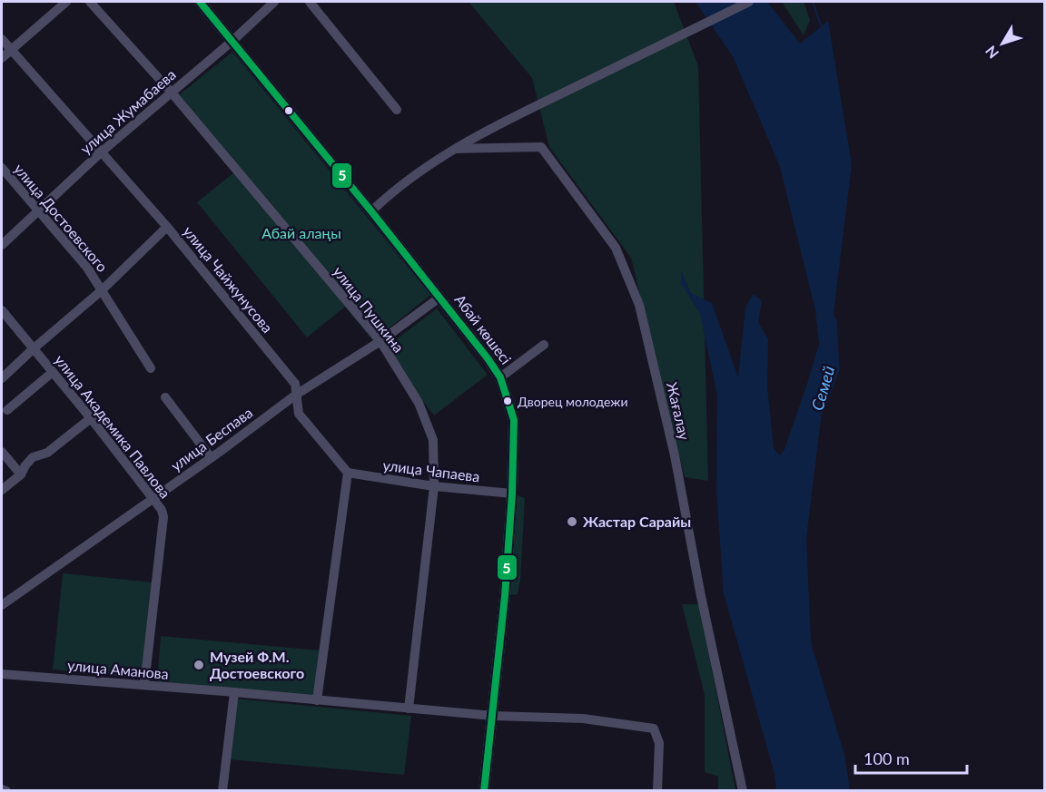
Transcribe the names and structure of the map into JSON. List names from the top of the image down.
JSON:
{
  "streets": {
    "main road": ["Абай көшесі"],
    "street": [
      "улица Жумабаева",
      "улица Достоевского",
      "улица Чайжунусова",
      "улица Пушкина",
      "Жағалау",
      "улица Академика Павлова",
      "улица Беспава",
      "улица Чапаева",
      "улица Аманова"
    ]
  },
  "crossings": [
    ["улица Жумабаева", "улица Достоевского"],
    ["улица Жумабаева", "улица Чайжунусова"],
    ["улица Жумабаева", "улица Пушкина"],
    ["улица Жумабаева", "Абай көшесі"],
    ["улица Чайжунусова", "улица Беспава"],
    ["улица Чайжунусова", "улица Чапаева"],
    ["улица Пушкина", "улица Беспава"],
    ["улица Пушкина", "улица Чапаева"],
    ["улица Пушкина", "улица Аманова"],
    ["Абай көшесі", "улица Беспава"],
    ["Абай көшесі", "улица Чапаева"],
    ["Абай көшесі", "улица Аманова"],
    ["улица Академика Павлова", "улица Беспава"],
    ["улица Академика Павлова", "улица Аманова"]
  ],
  "water": ["Семей"],
  "parks": ["Абай алаңы"],
  "places": ["Дворец молодежи", "Жастар Сарайы", "Музей Ф.М. Достоевского"],
  "lines": ["transit line 5"],
  "scale_bar": "100 m",
  "north": "bottom left"
}
